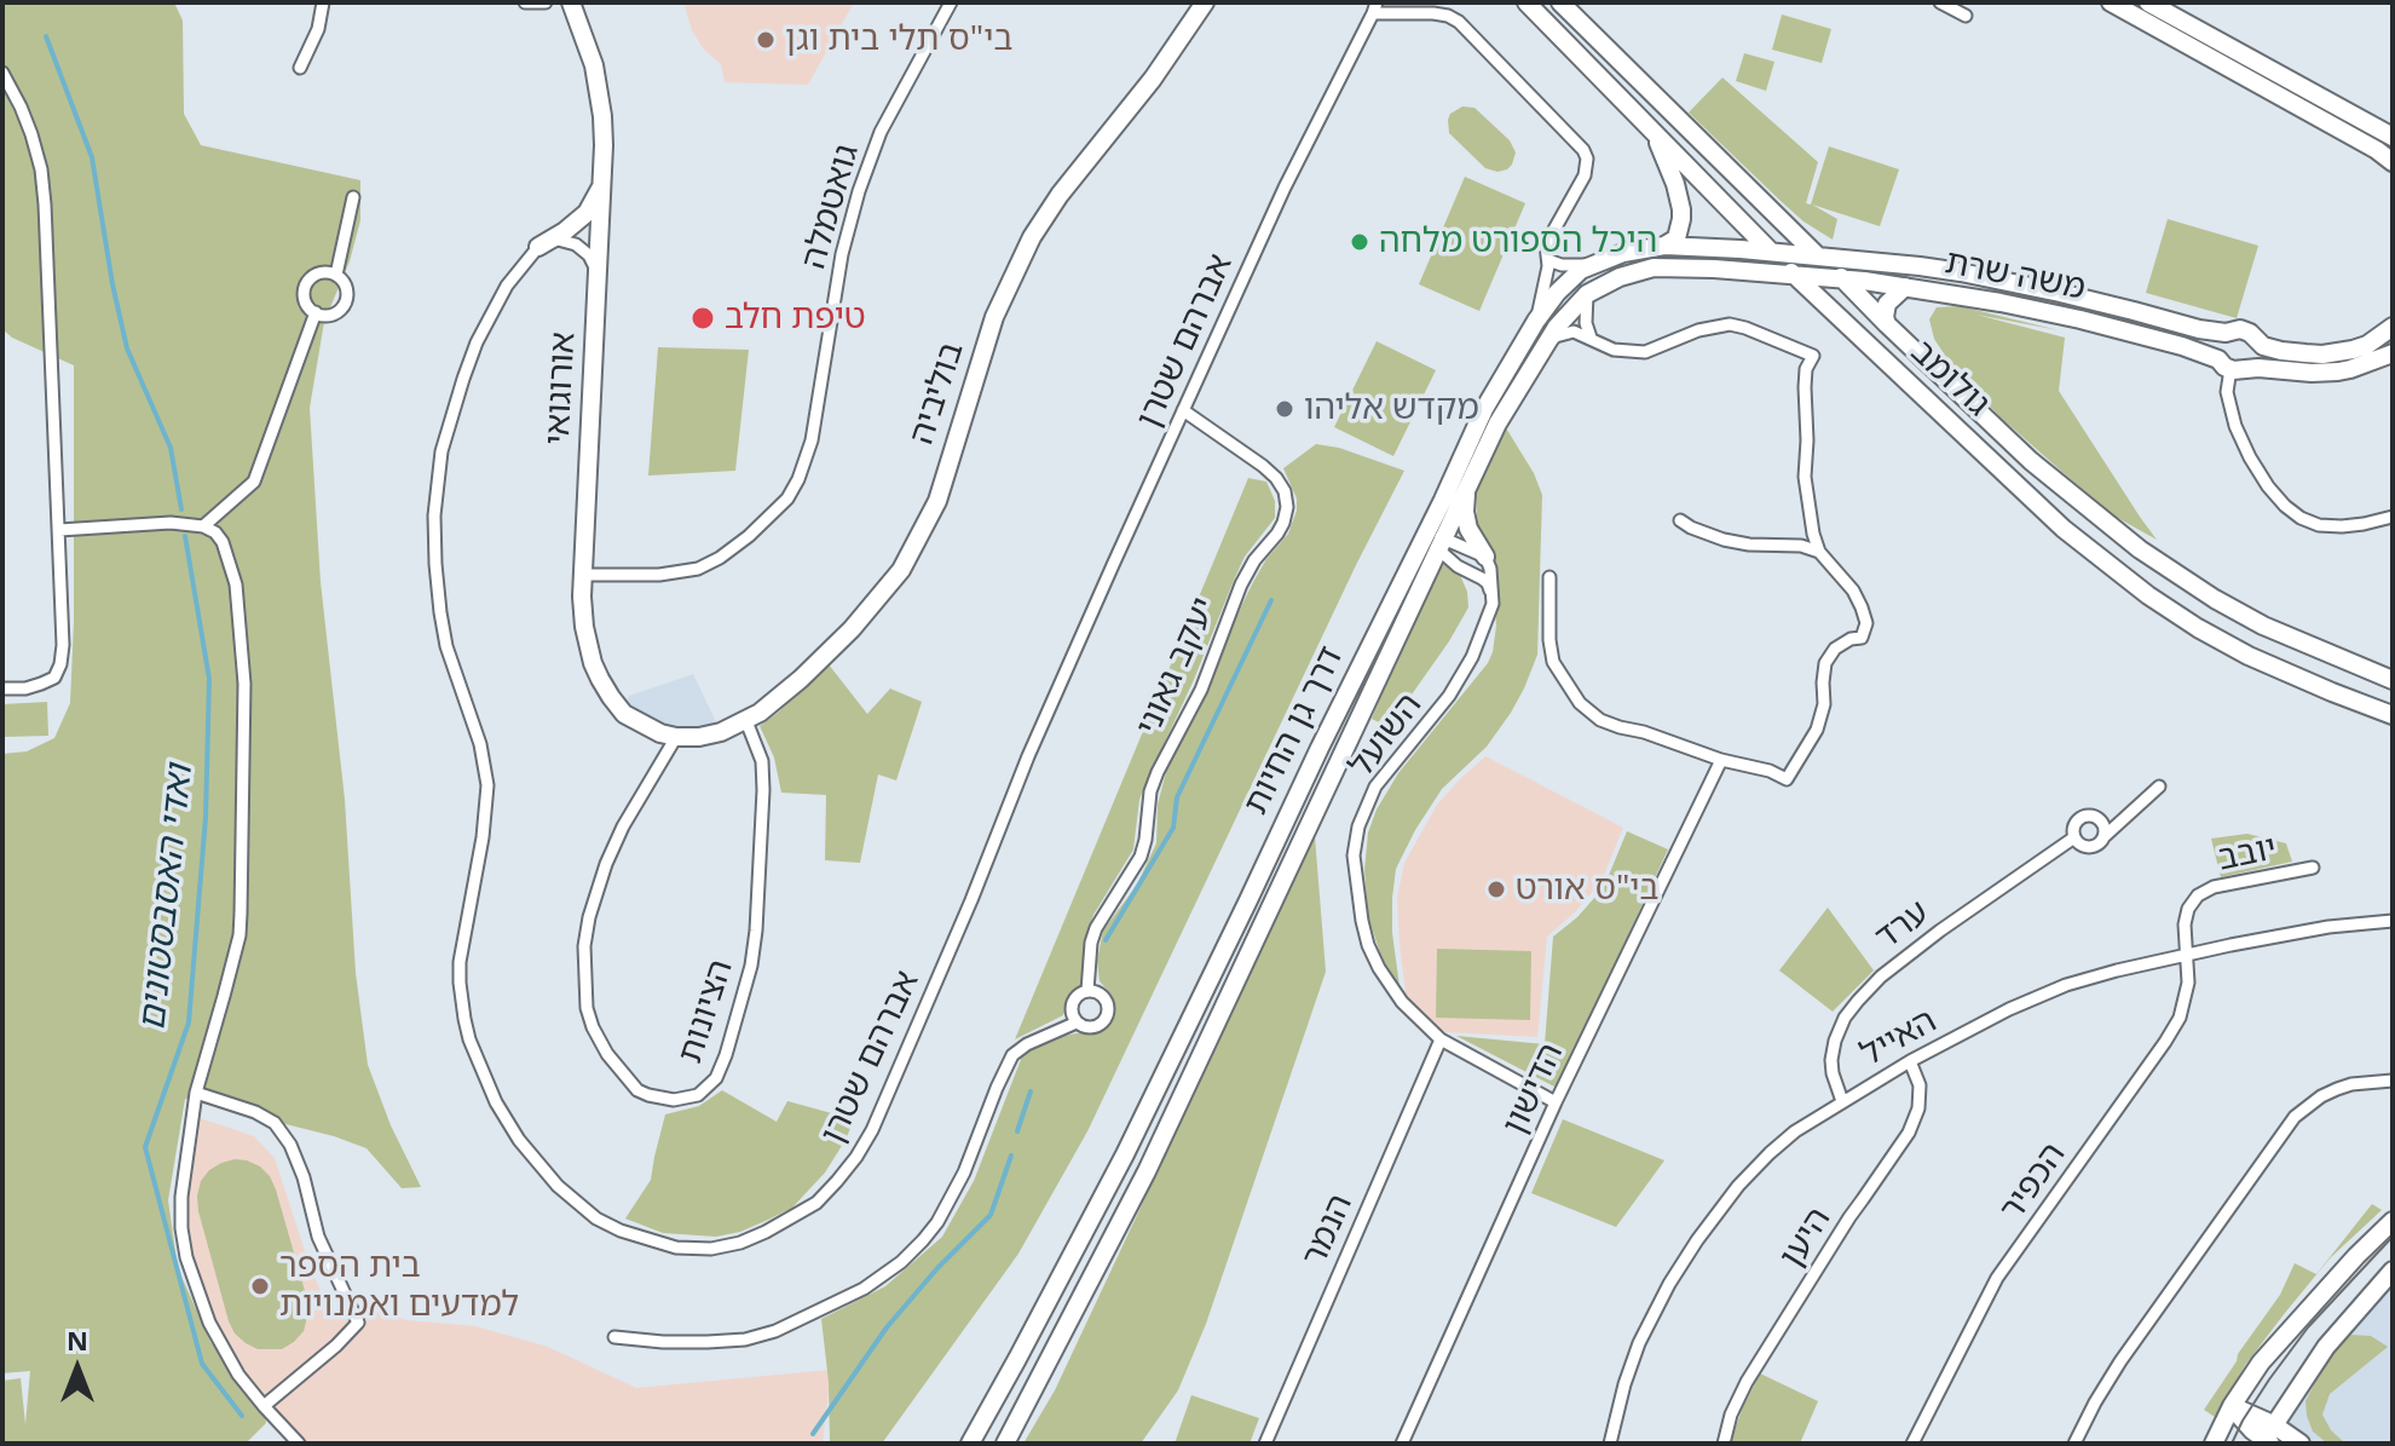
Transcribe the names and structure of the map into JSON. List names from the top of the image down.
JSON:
{
  "streets": {
    "main road": [
      "משה שרת",
      "גולומב",
      "אורוגואי",
      "בוליביה",
      "דרך גן החיות"
    ],
    "street": [
      "גואטמלה",
      "אברהם שטרן",
      "יעקב גאוני",
      "השועל",
      "יובב",
      "ערד",
      "הציונות",
      "האייל",
      "הדישון",
      "הכפיר",
      "הנמר",
      "היען"
    ]
  },
  "crossings": [
    ["גואטמלה", "אורוגואי"],
    ["משה שרת", "גולומב"],
    ["משה שרת", "דרך גן החיות"],
    ["אברהם שטרן", "יעקב גאוני"],
    ["גולומב", "דרך גן החיות"],
    ["אורוגואי", "בוליביה"],
    ["אורוגואי", "הציונות"],
    ["בוליביה", "הציונות"],
    ["השועל", "הדישון"],
    ["השועל", "הנמר"],
    ["יובב", "האייל"],
    ["יובב", "הכפיר"],
    ["ערד", "האייל"],
    ["האייל", "הכפיר"],
    ["האייל", "היען"]
  ],
  "water": ["ואדי האסבסטונים"],
  "places": [
    "בי\"ס תלי בית וגן",
    "היכל הספורט מלחה",
    "טיפת חלב",
    "מקדש אליהו",
    "בי\"ס אורט",
    "בית הספר למדעים ואמנויות"
  ],
  "north": "top"
}
